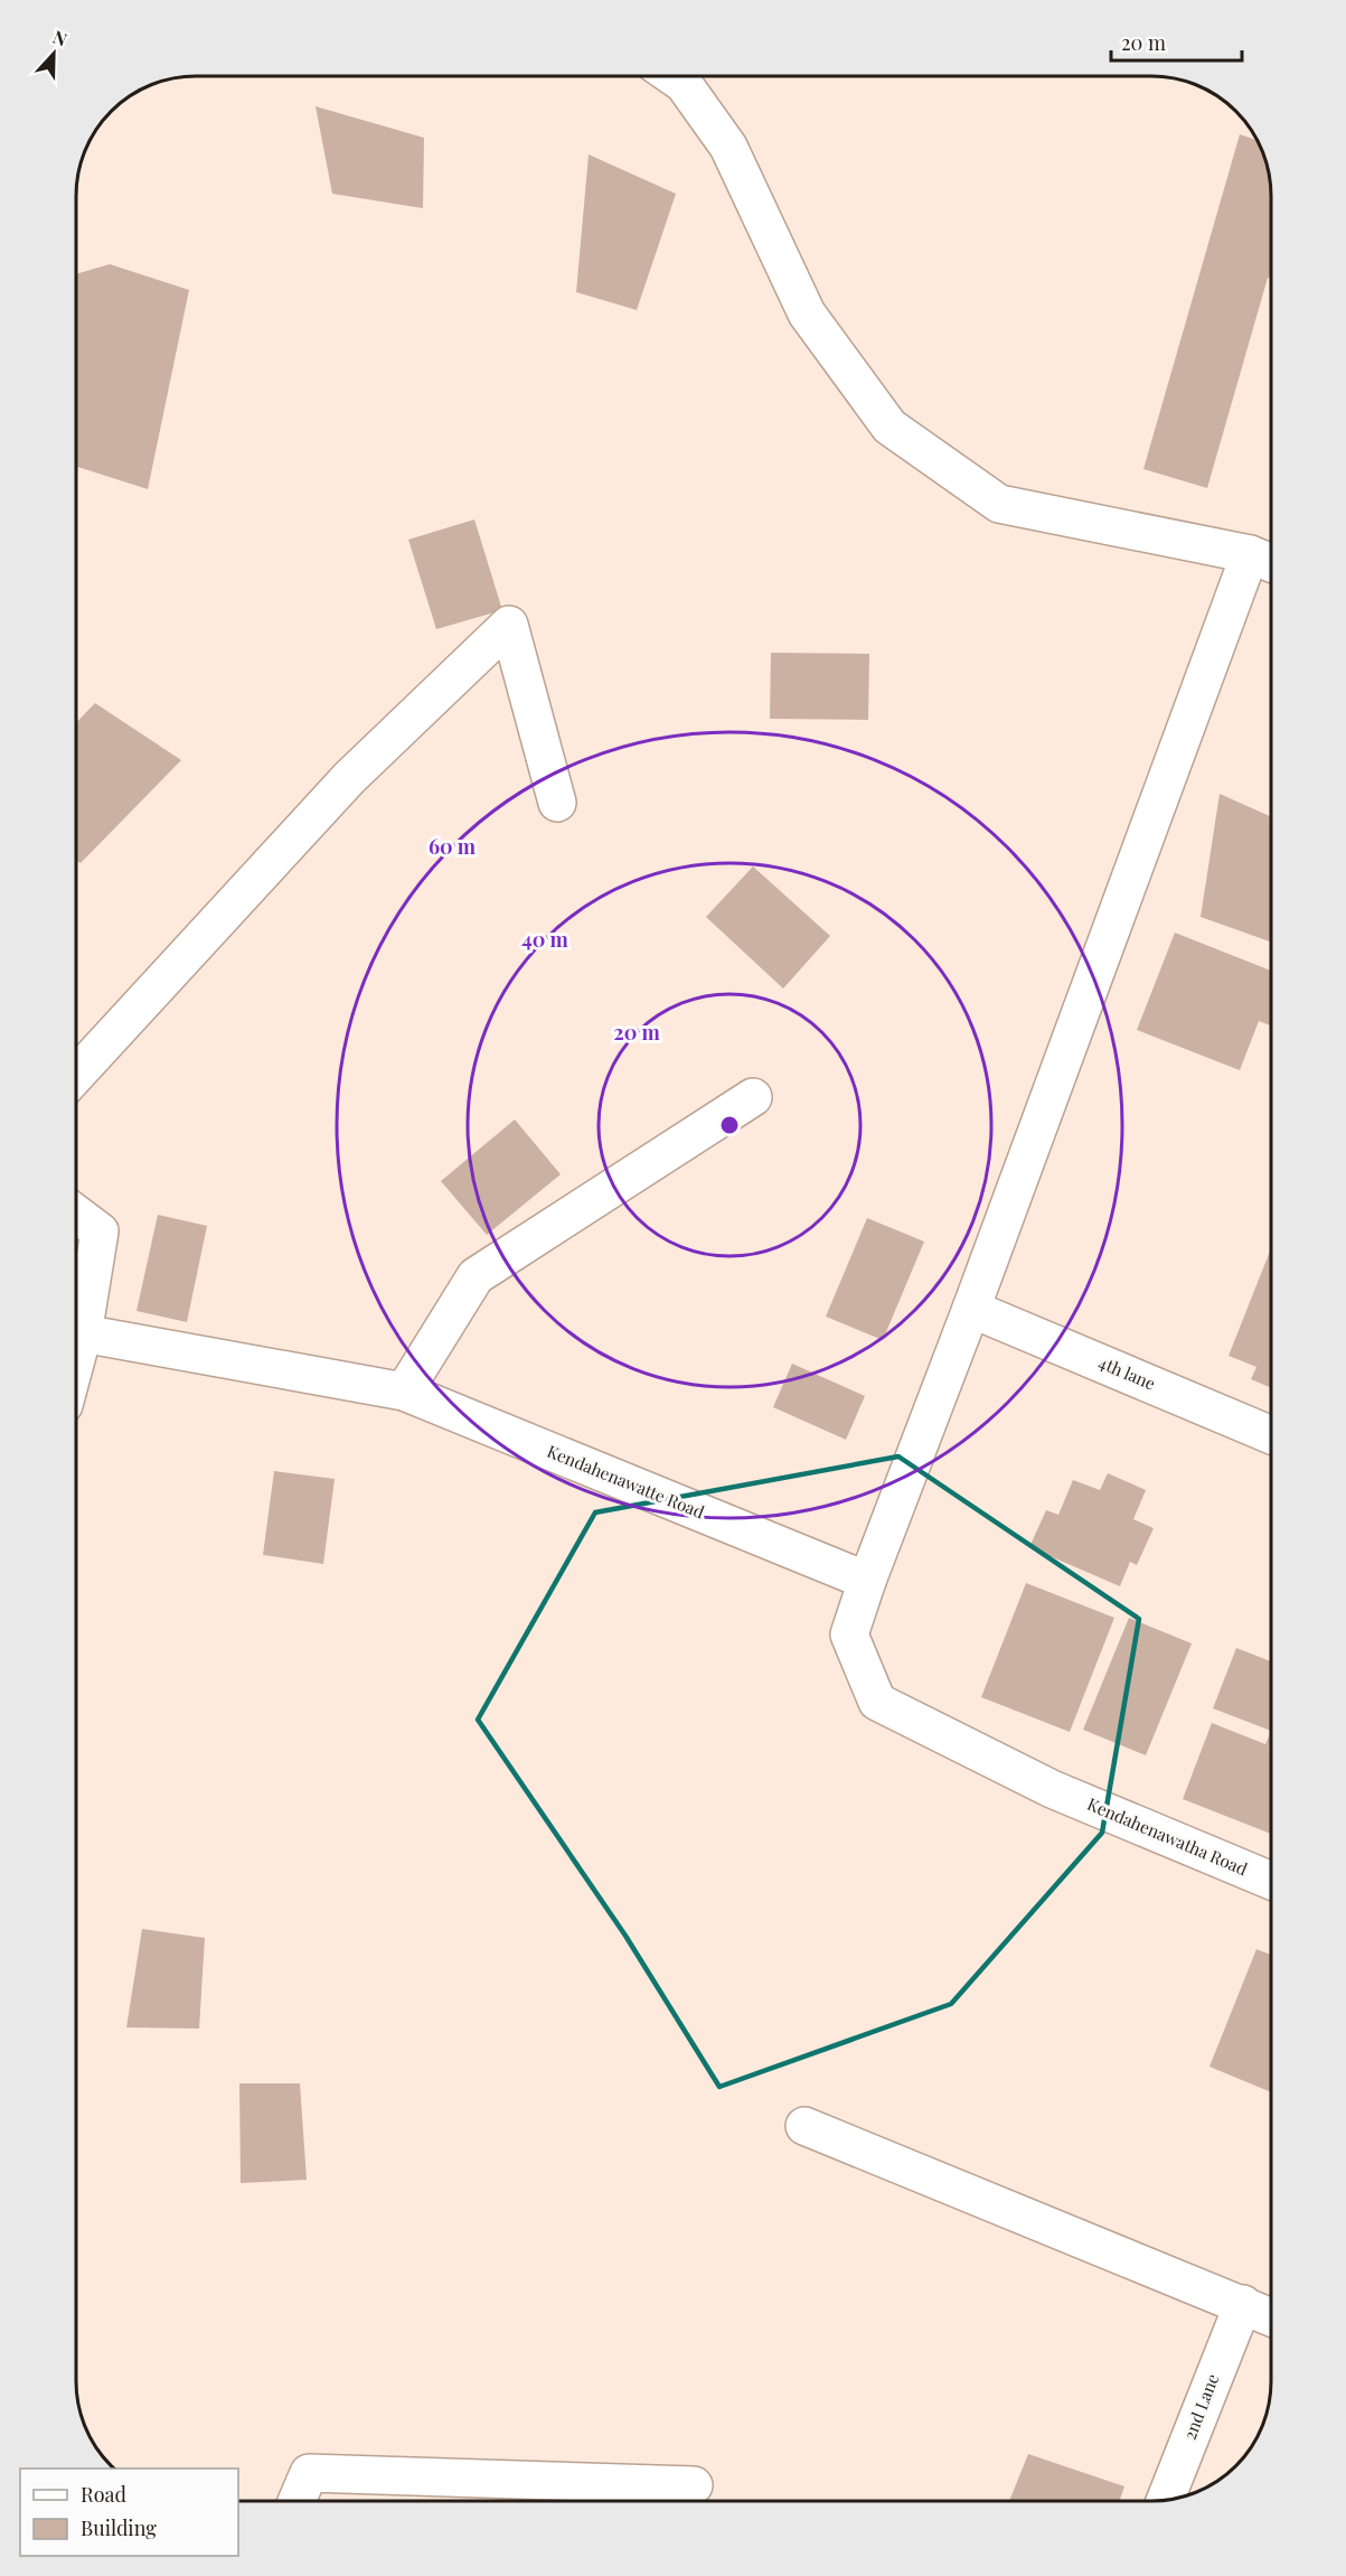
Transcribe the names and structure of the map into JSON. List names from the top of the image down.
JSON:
{
  "streets": {
    "street": [
      "4th lane",
      "Kendahenawatte Road",
      "Kendahenawatha Road",
      "2nd Lane"
    ]
  },
  "crossings": [
    ["Kendahenawatte Road", "Kendahenawatha Road"]
  ],
  "legend": ["Road", "Building"],
  "scale_bar": "20 m",
  "north": "top",
  "rings": ["60 m", "40 m", "20 m"]
}
